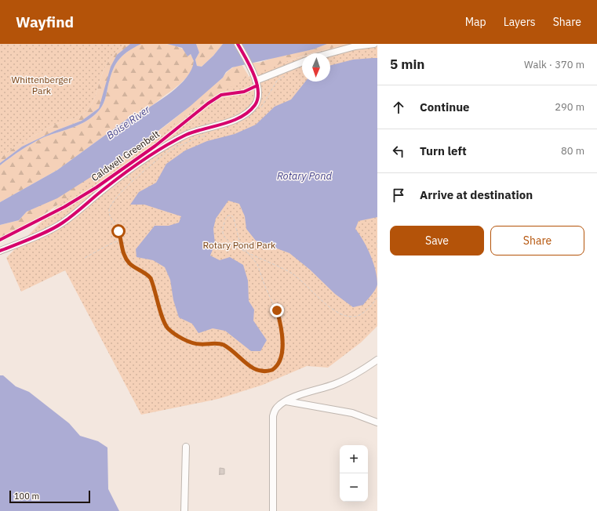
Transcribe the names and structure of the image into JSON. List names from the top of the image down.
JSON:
{
  "streets": {
    "cycle path": ["Caldwell Greenbelt"]
  },
  "water": ["Boise River", "Rotary Pond"],
  "parks": ["Whittenberger Park", "Rotary Pond Park"],
  "scale_bar": "100 m",
  "north": "bottom",
  "page": {
    "header": "Wayfind",
    "nav": ["Map", "Layers", "Share"],
    "heading": ["5 min", "Walk · 370 m"],
    "list": [
      ["Continue", "290 m"],
      ["Turn left", "80 m"],
      "Arrive at destination"
    ],
    "buttons": ["Save", "Share"],
    "map_buttons": ["+", "−"],
    "scale": "100 m"
  }
}
